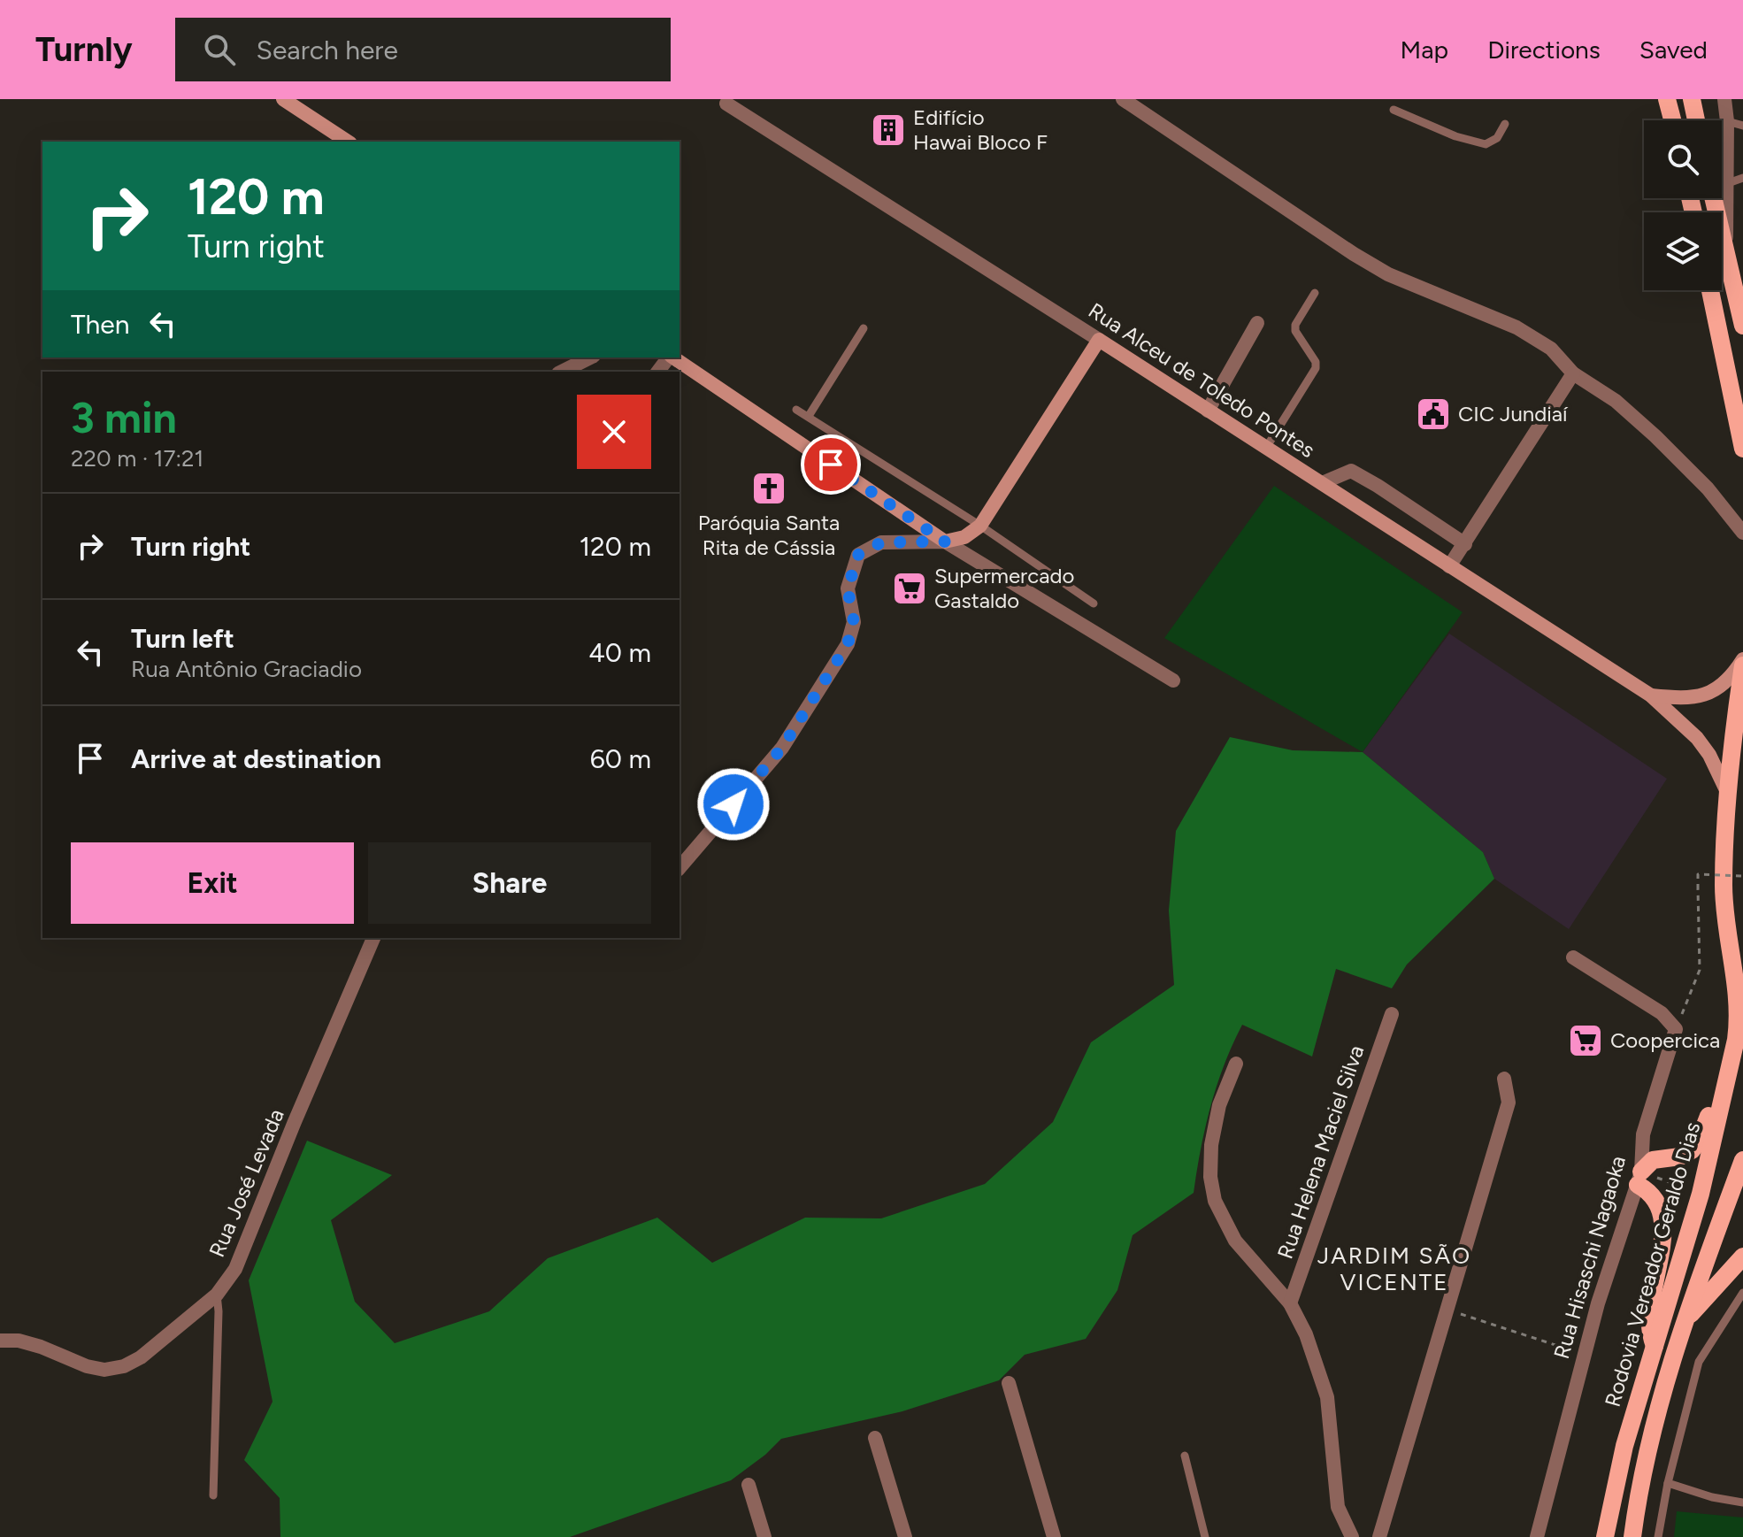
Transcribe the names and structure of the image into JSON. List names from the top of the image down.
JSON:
{
  "streets": {
    "main road": ["Rua Alceu de Toledo Pontes", "Rodovia Vereador Geraldo Dias"],
    "street": ["Rua Helena Maciel Silva", "Rua José Levada", "Rua Hisaschi Nagaoka"]
  },
  "crossings": [
    ["Rua Alceu de Toledo Pontes", "Rodovia Vereador Geraldo Dias"]
  ],
  "districts": ["JARDIM SÃO VICENTE"],
  "places": {
    "building": ["Edifício Hawai Bloco F"],
    "public building": ["CIC Jundiaí"],
    "church": ["Paróquia Santa Rita de Cássia"],
    "supermarket": ["Supermercado Gastaldo", "Coopercica"]
  },
  "page": {
    "header": "Turnly",
    "search": "Search here",
    "nav": ["Map", "Directions", "Saved"],
    "turn": ["120 m", "Turn right"],
    "then": "Then",
    "heading": ["3 min", "220 m · 17:21"],
    "list": [
      {
        "name": "Turn right",
        "value": "120 m"
      },
      {
        "name": "Turn left",
        "note": "Rua Antônio Graciadio",
        "value": "40 m"
      },
      {
        "name": "Arrive at destination",
        "value": "60 m"
      }
    ],
    "buttons": ["Exit", "Share"]
  }
}
